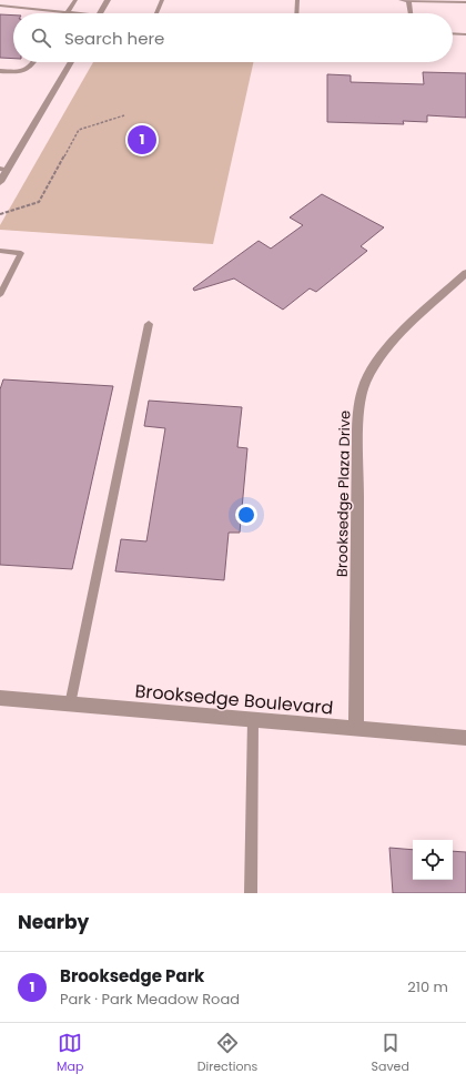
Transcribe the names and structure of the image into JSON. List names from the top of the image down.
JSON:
{
  "streets": {
    "street": ["Brooksedge Plaza Drive", "Brooksedge Boulevard"]
  },
  "crossings": [
    ["Brooksedge Plaza Drive", "Brooksedge Boulevard"]
  ],
  "page": {
    "search": "Search here",
    "pins": "1",
    "heading": "Nearby",
    "list": [
      {
        "mark": "1",
        "name": "Brooksedge Park",
        "note": "Park · Park Meadow Road",
        "value": "210 m"
      }
    ],
    "nav": ["Map", "Directions", "Saved"]
  }
}
